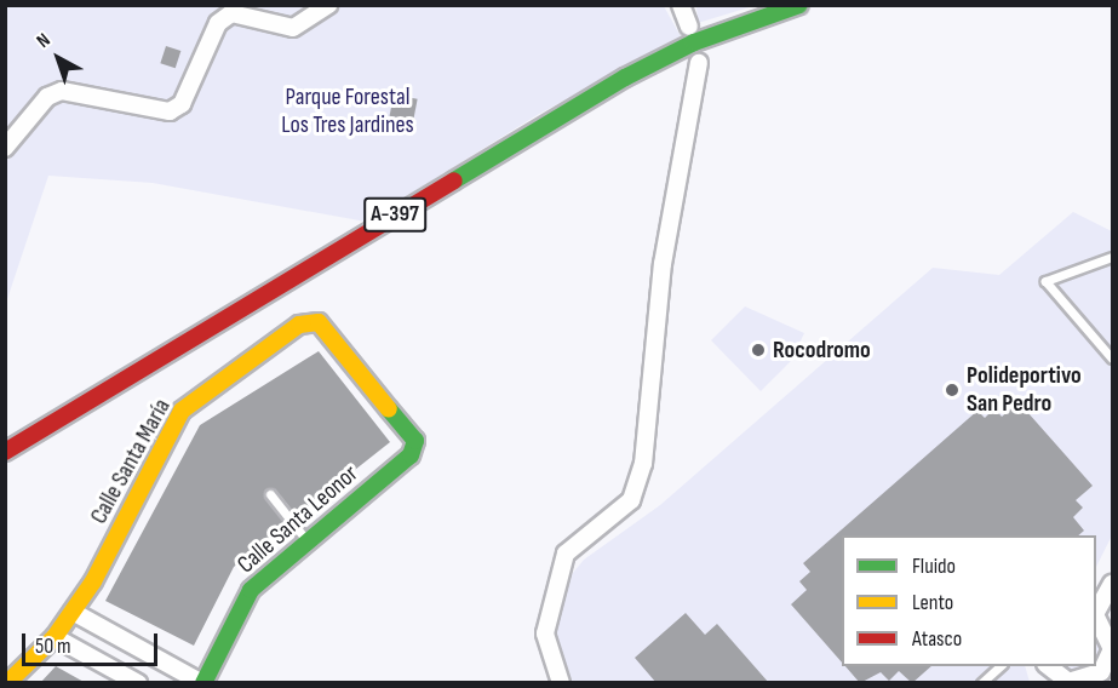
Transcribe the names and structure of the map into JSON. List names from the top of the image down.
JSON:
{
  "streets": {
    "street": ["A-397", "Calle Santa María", "Calle Santa Leonor"]
  },
  "crossings": [
    ["Calle Santa María", "Calle Santa Leonor"]
  ],
  "parks": ["Parque Forestal Los Tres Jardines"],
  "places": ["Rocodromo", "Polideportivo San Pedro"],
  "legend": ["Fluido", "Lento", "Atasco"],
  "scale_bar": "50 m",
  "north": "top left"
}
